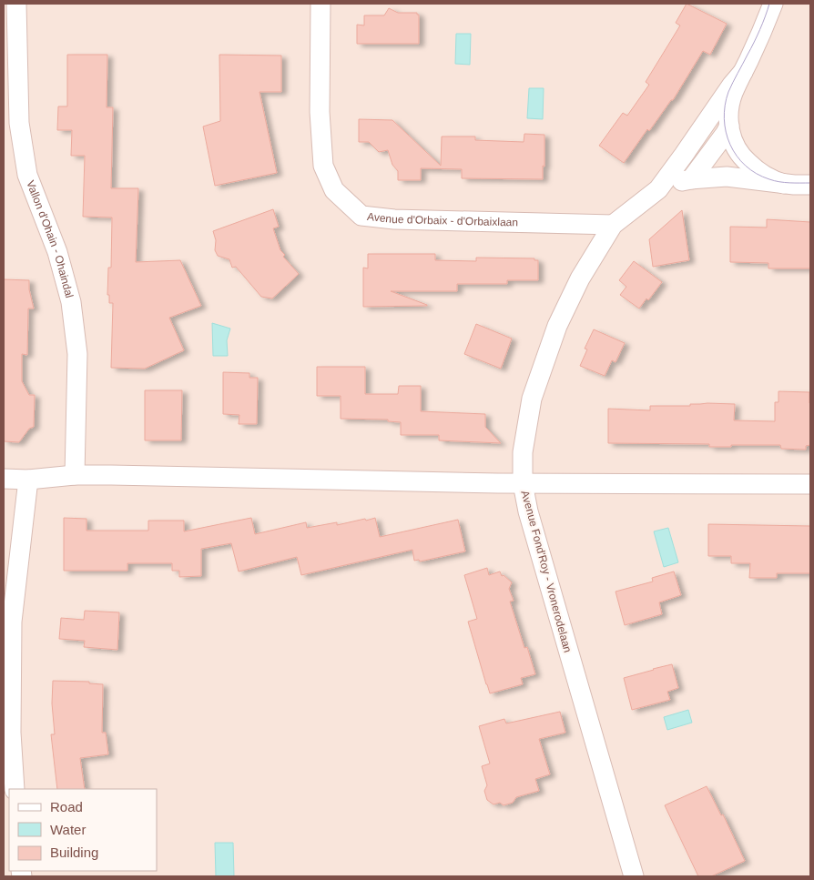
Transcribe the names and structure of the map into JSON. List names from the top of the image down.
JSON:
{
  "streets": {
    "street": ["Avenue d'Orbaix - d'Orbaixlaan", "Vallon d'Ohain - Ohaindal", "Avenue Fond'Roy - Vronerodelaan"]
  },
  "crossings": [
    ["Avenue d'Orbaix - d'Orbaixlaan", "Avenue Fond'Roy - Vronerodelaan"]
  ],
  "legend": ["Road", "Water", "Building"]
}
